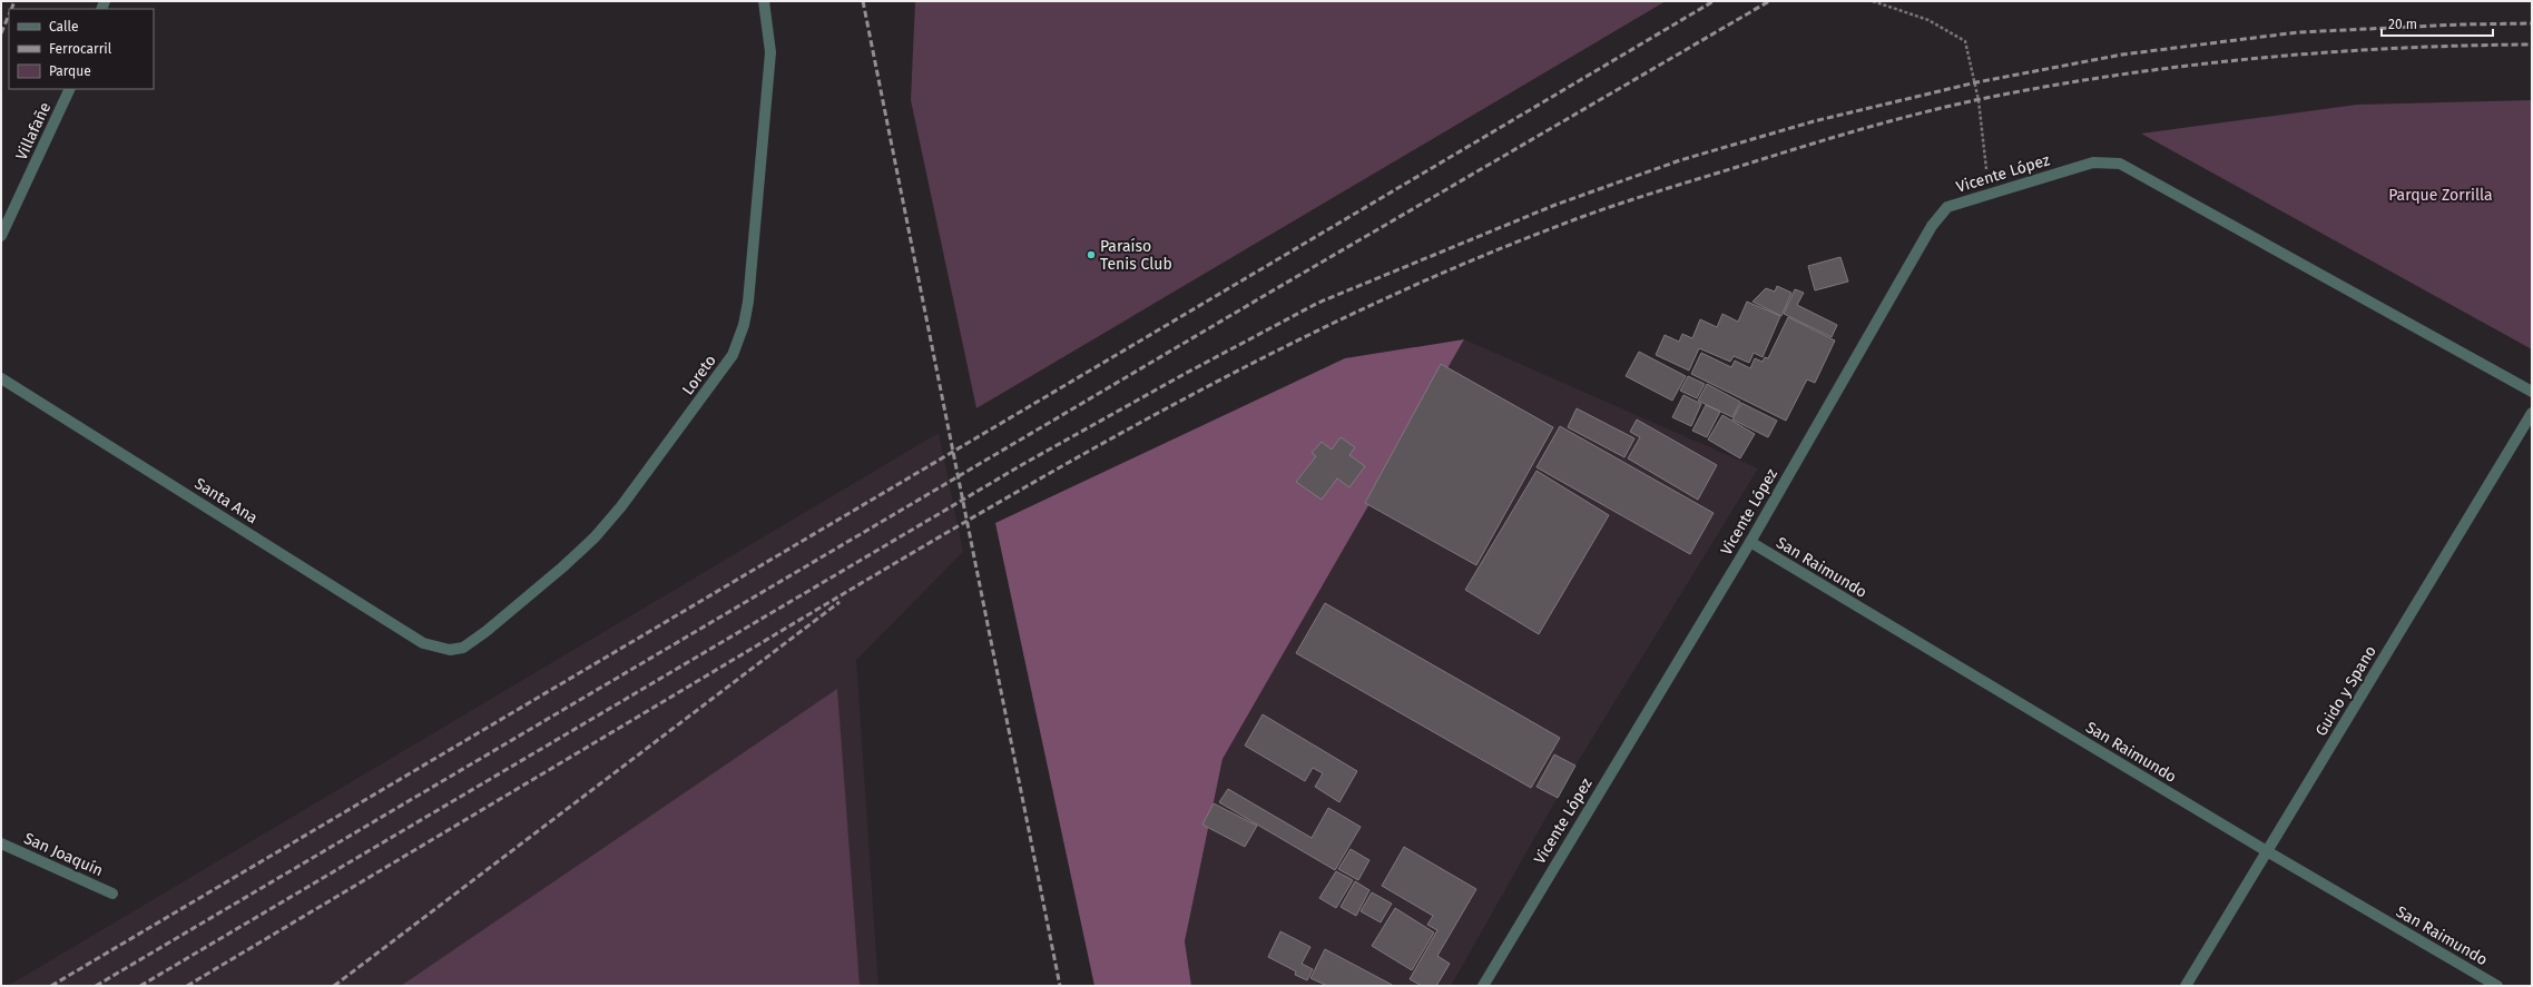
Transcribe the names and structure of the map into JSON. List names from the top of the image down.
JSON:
{
  "streets": {
    "street": [
      "Villafañe",
      "Vicente López",
      "Loreto",
      "Santa Ana",
      "San Raimundo",
      "Guido y Spano",
      "San Joaquín"
    ]
  },
  "crossings": [
    ["Vicente López", "San Raimundo"],
    ["Loreto", "Santa Ana"],
    ["San Raimundo", "Guido y Spano"]
  ],
  "parks": ["Parque Zorrilla"],
  "places": ["Paraíso Tenis Club"],
  "legend": ["Calle", "Ferrocarril", "Parque"],
  "scale_bar": "20 m"
}
